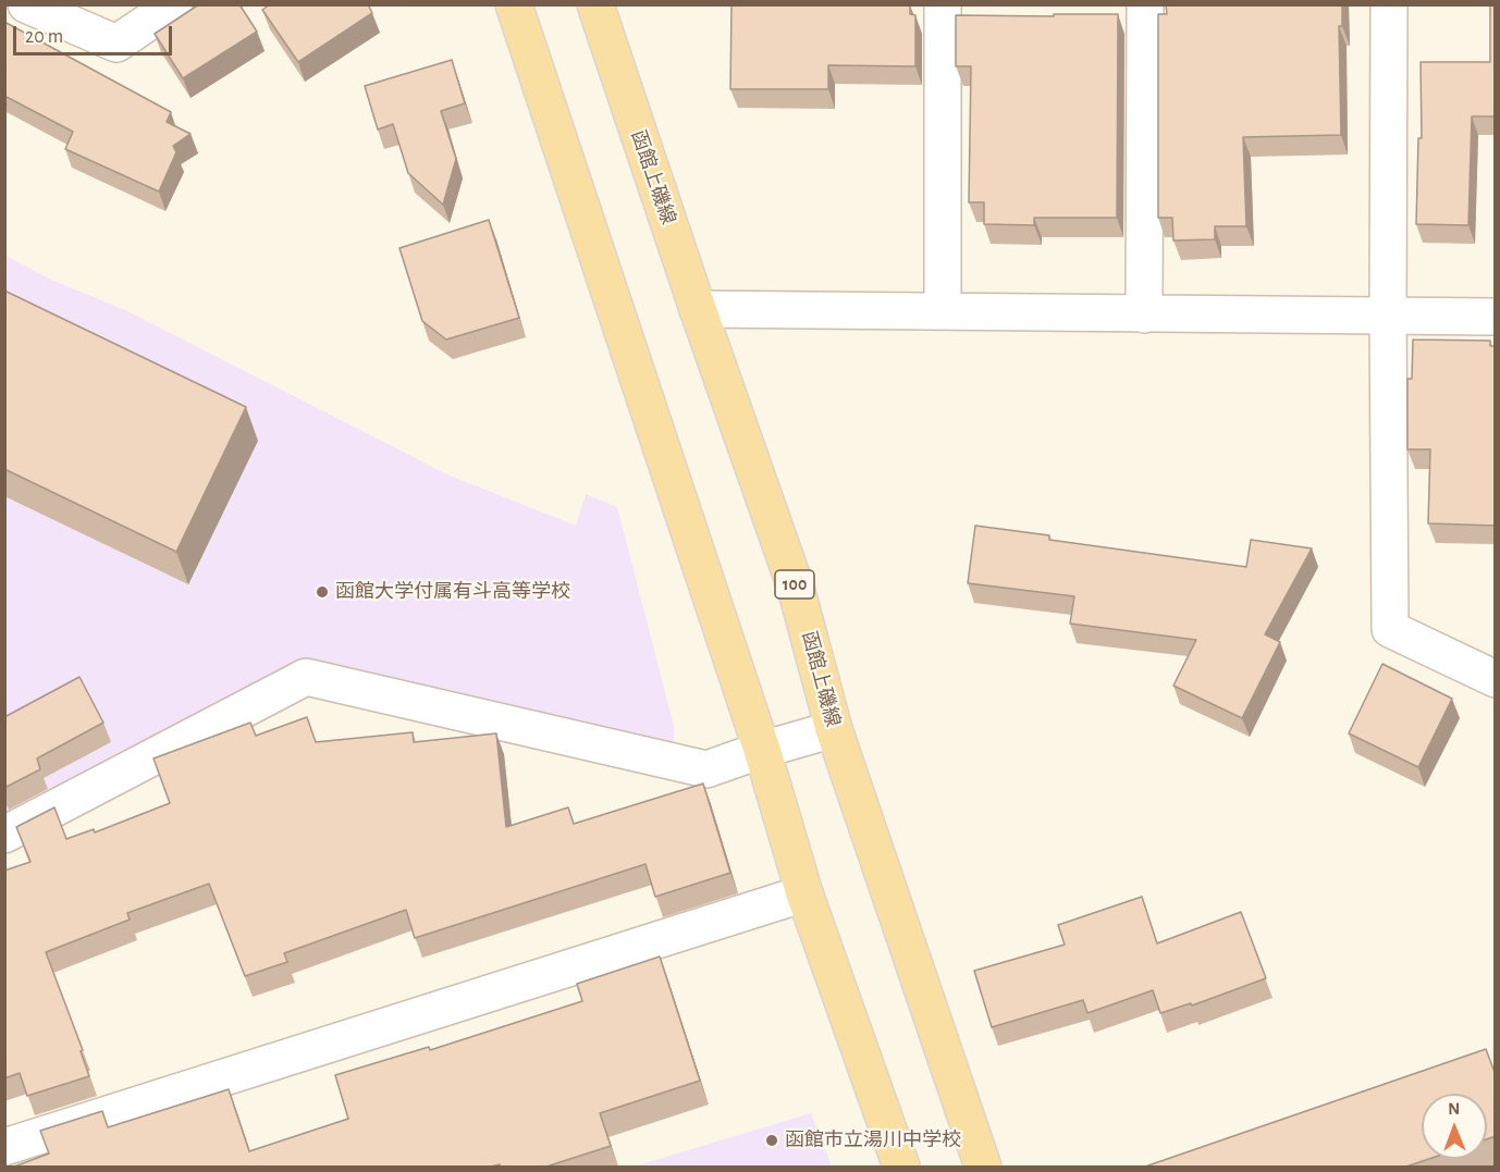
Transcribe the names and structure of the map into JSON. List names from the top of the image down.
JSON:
{
  "streets": {
    "main road": ["函館上磯線", "100"]
  },
  "places": ["函館大学付属有斗高等学校", "函館市立湯川中学校"],
  "scale_bar": "20 m",
  "north": "top"
}
